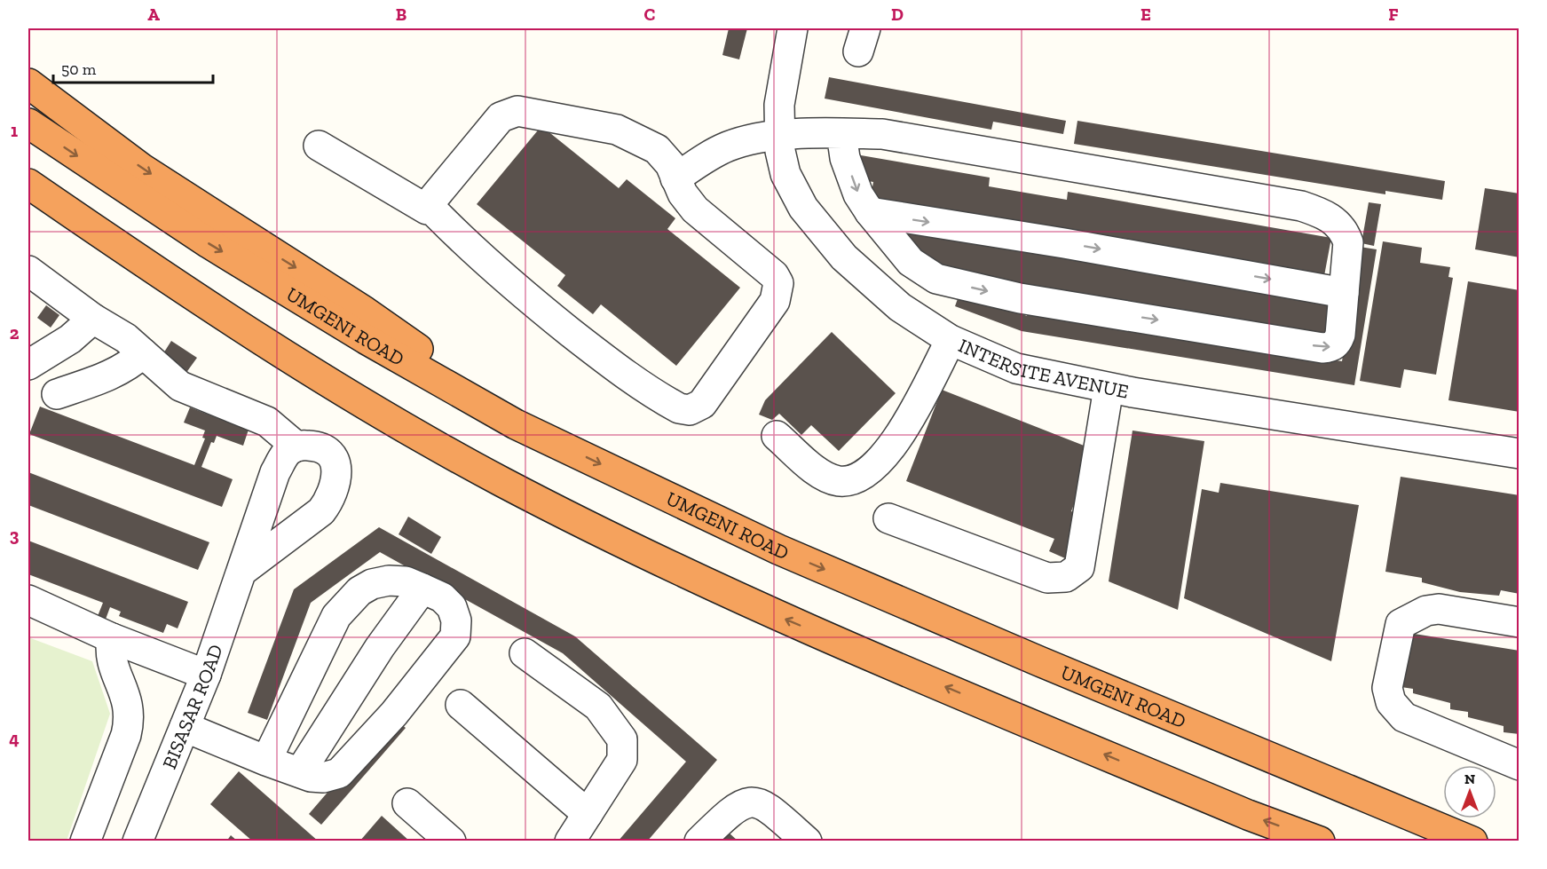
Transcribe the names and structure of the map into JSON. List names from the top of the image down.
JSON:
{
  "streets": {
    "highway": ["UMGENI ROAD"],
    "street": ["INTERSITE AVENUE", "BISASAR ROAD"]
  },
  "scale_bar": "50 m",
  "north": "top",
  "grid": {
    "columns": [
      "A",
      "B",
      "C",
      "D",
      "E",
      "F"
    ],
    "rows": [
      "1",
      "2",
      "3",
      "4"
    ]
  }
}
